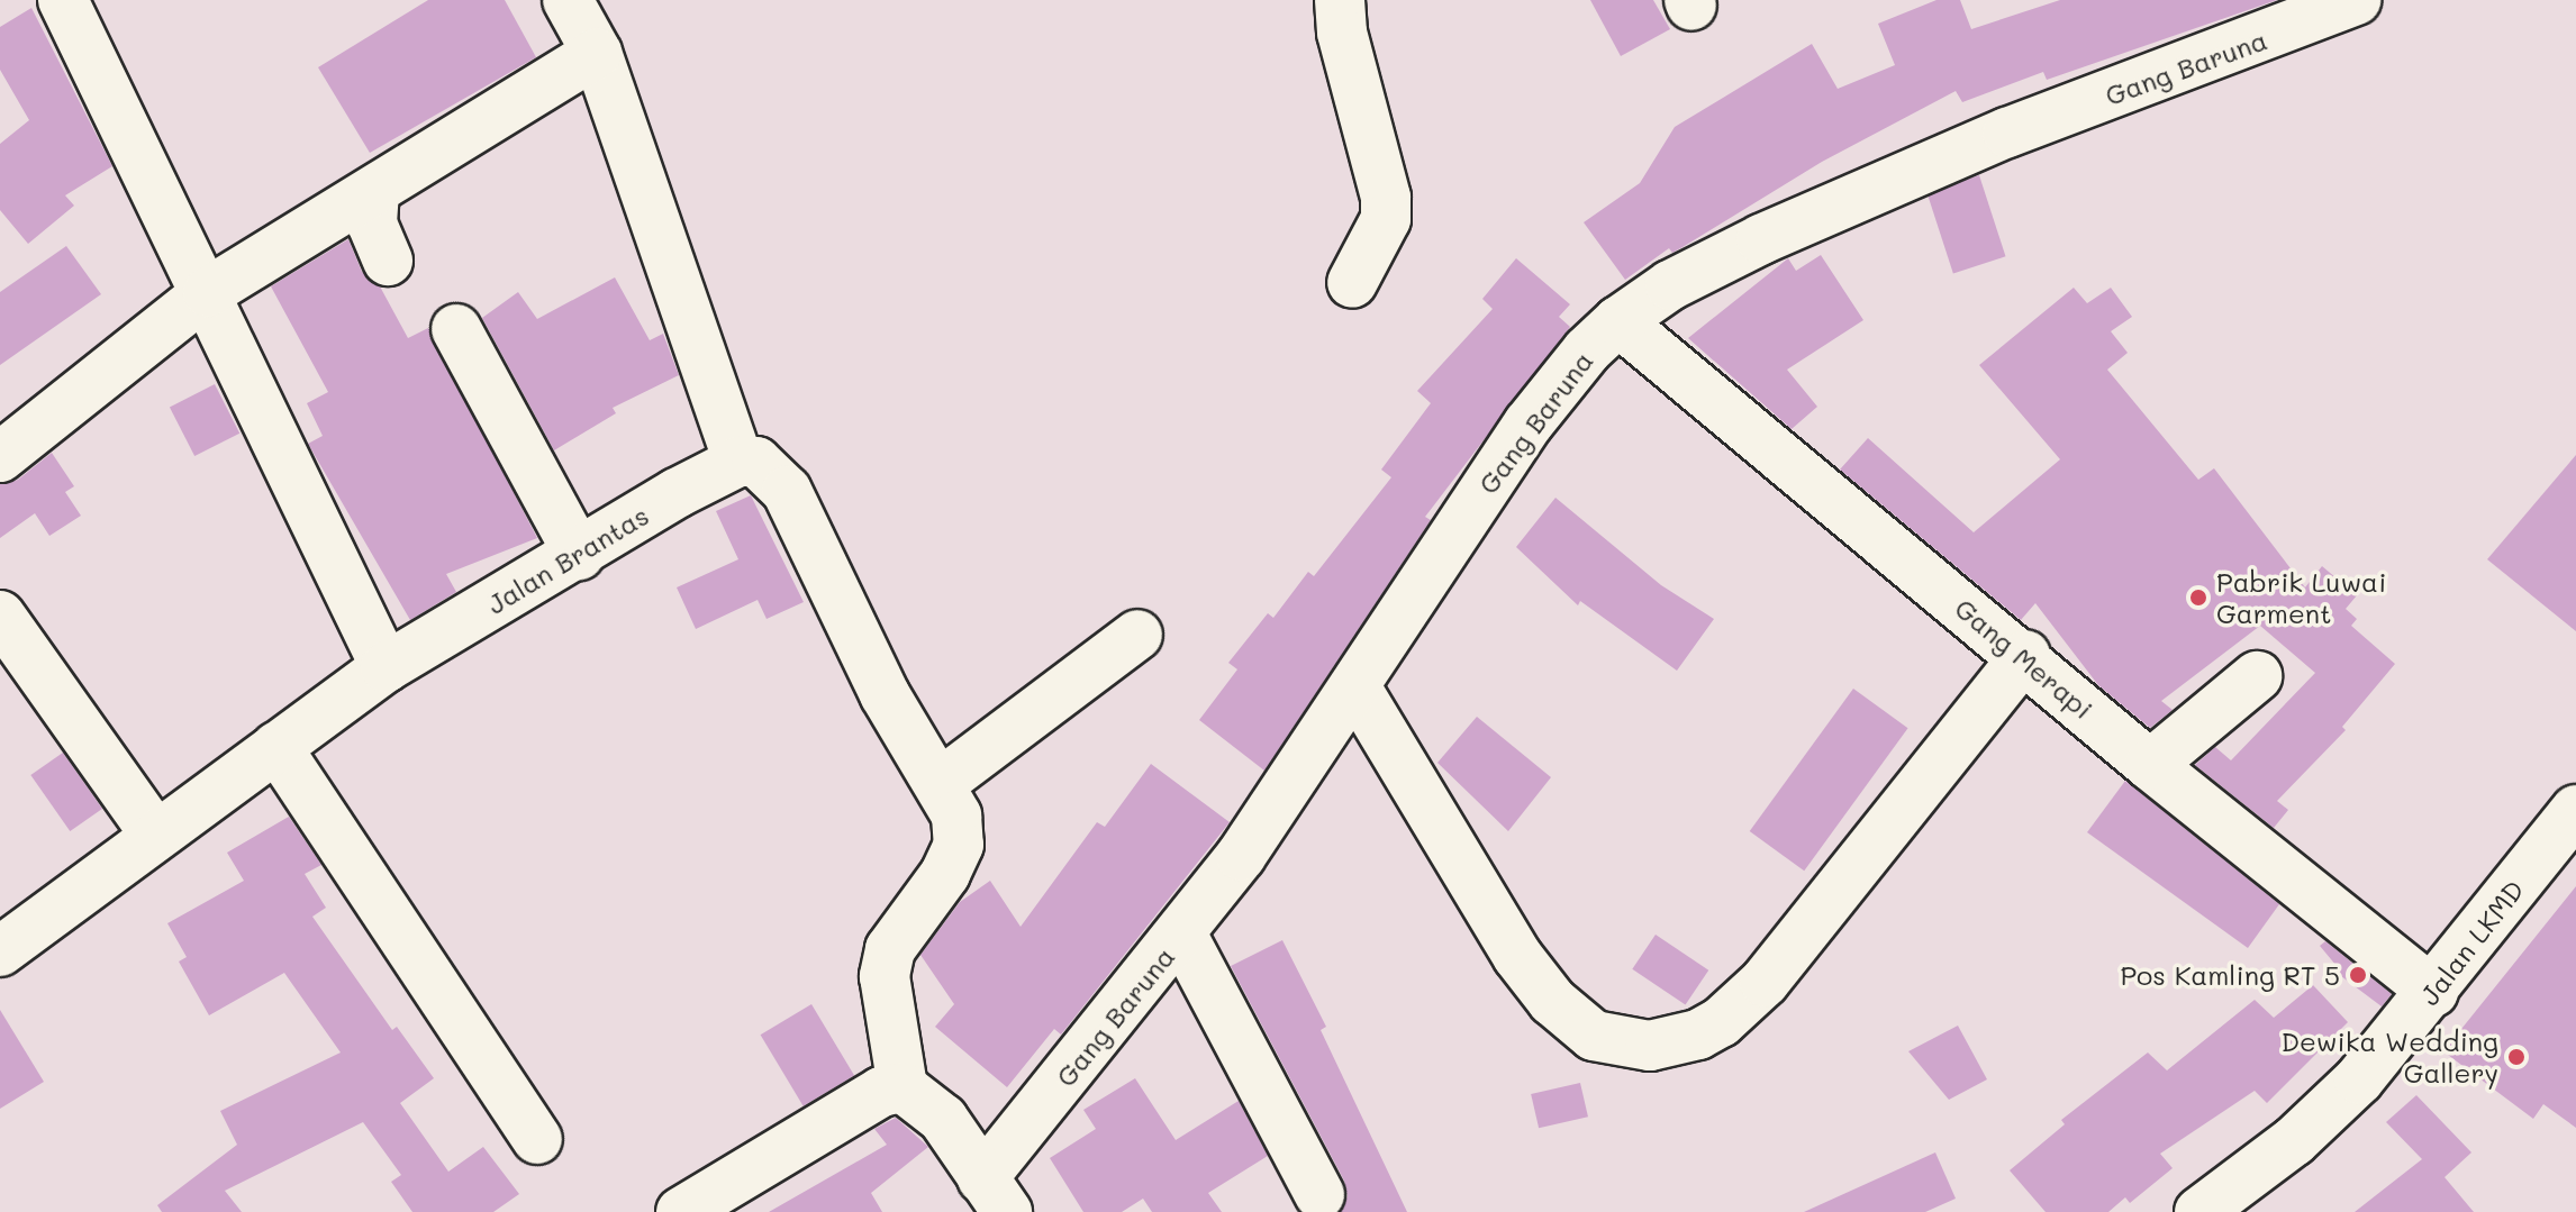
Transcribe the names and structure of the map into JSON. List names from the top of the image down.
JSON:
{
  "streets": {
    "street": [
      "Gang Baruna",
      "Jalan Brantas",
      "Gang Merapi",
      "Jalan LKMD"
    ]
  },
  "crossings": [
    ["Gang Baruna", "Gang Merapi"],
    ["Gang Merapi", "Jalan LKMD"]
  ],
  "places": ["Pabrik Luwai Garment", "Pos Kamling RT 5", "Dewika Wedding Gallery"]
}
